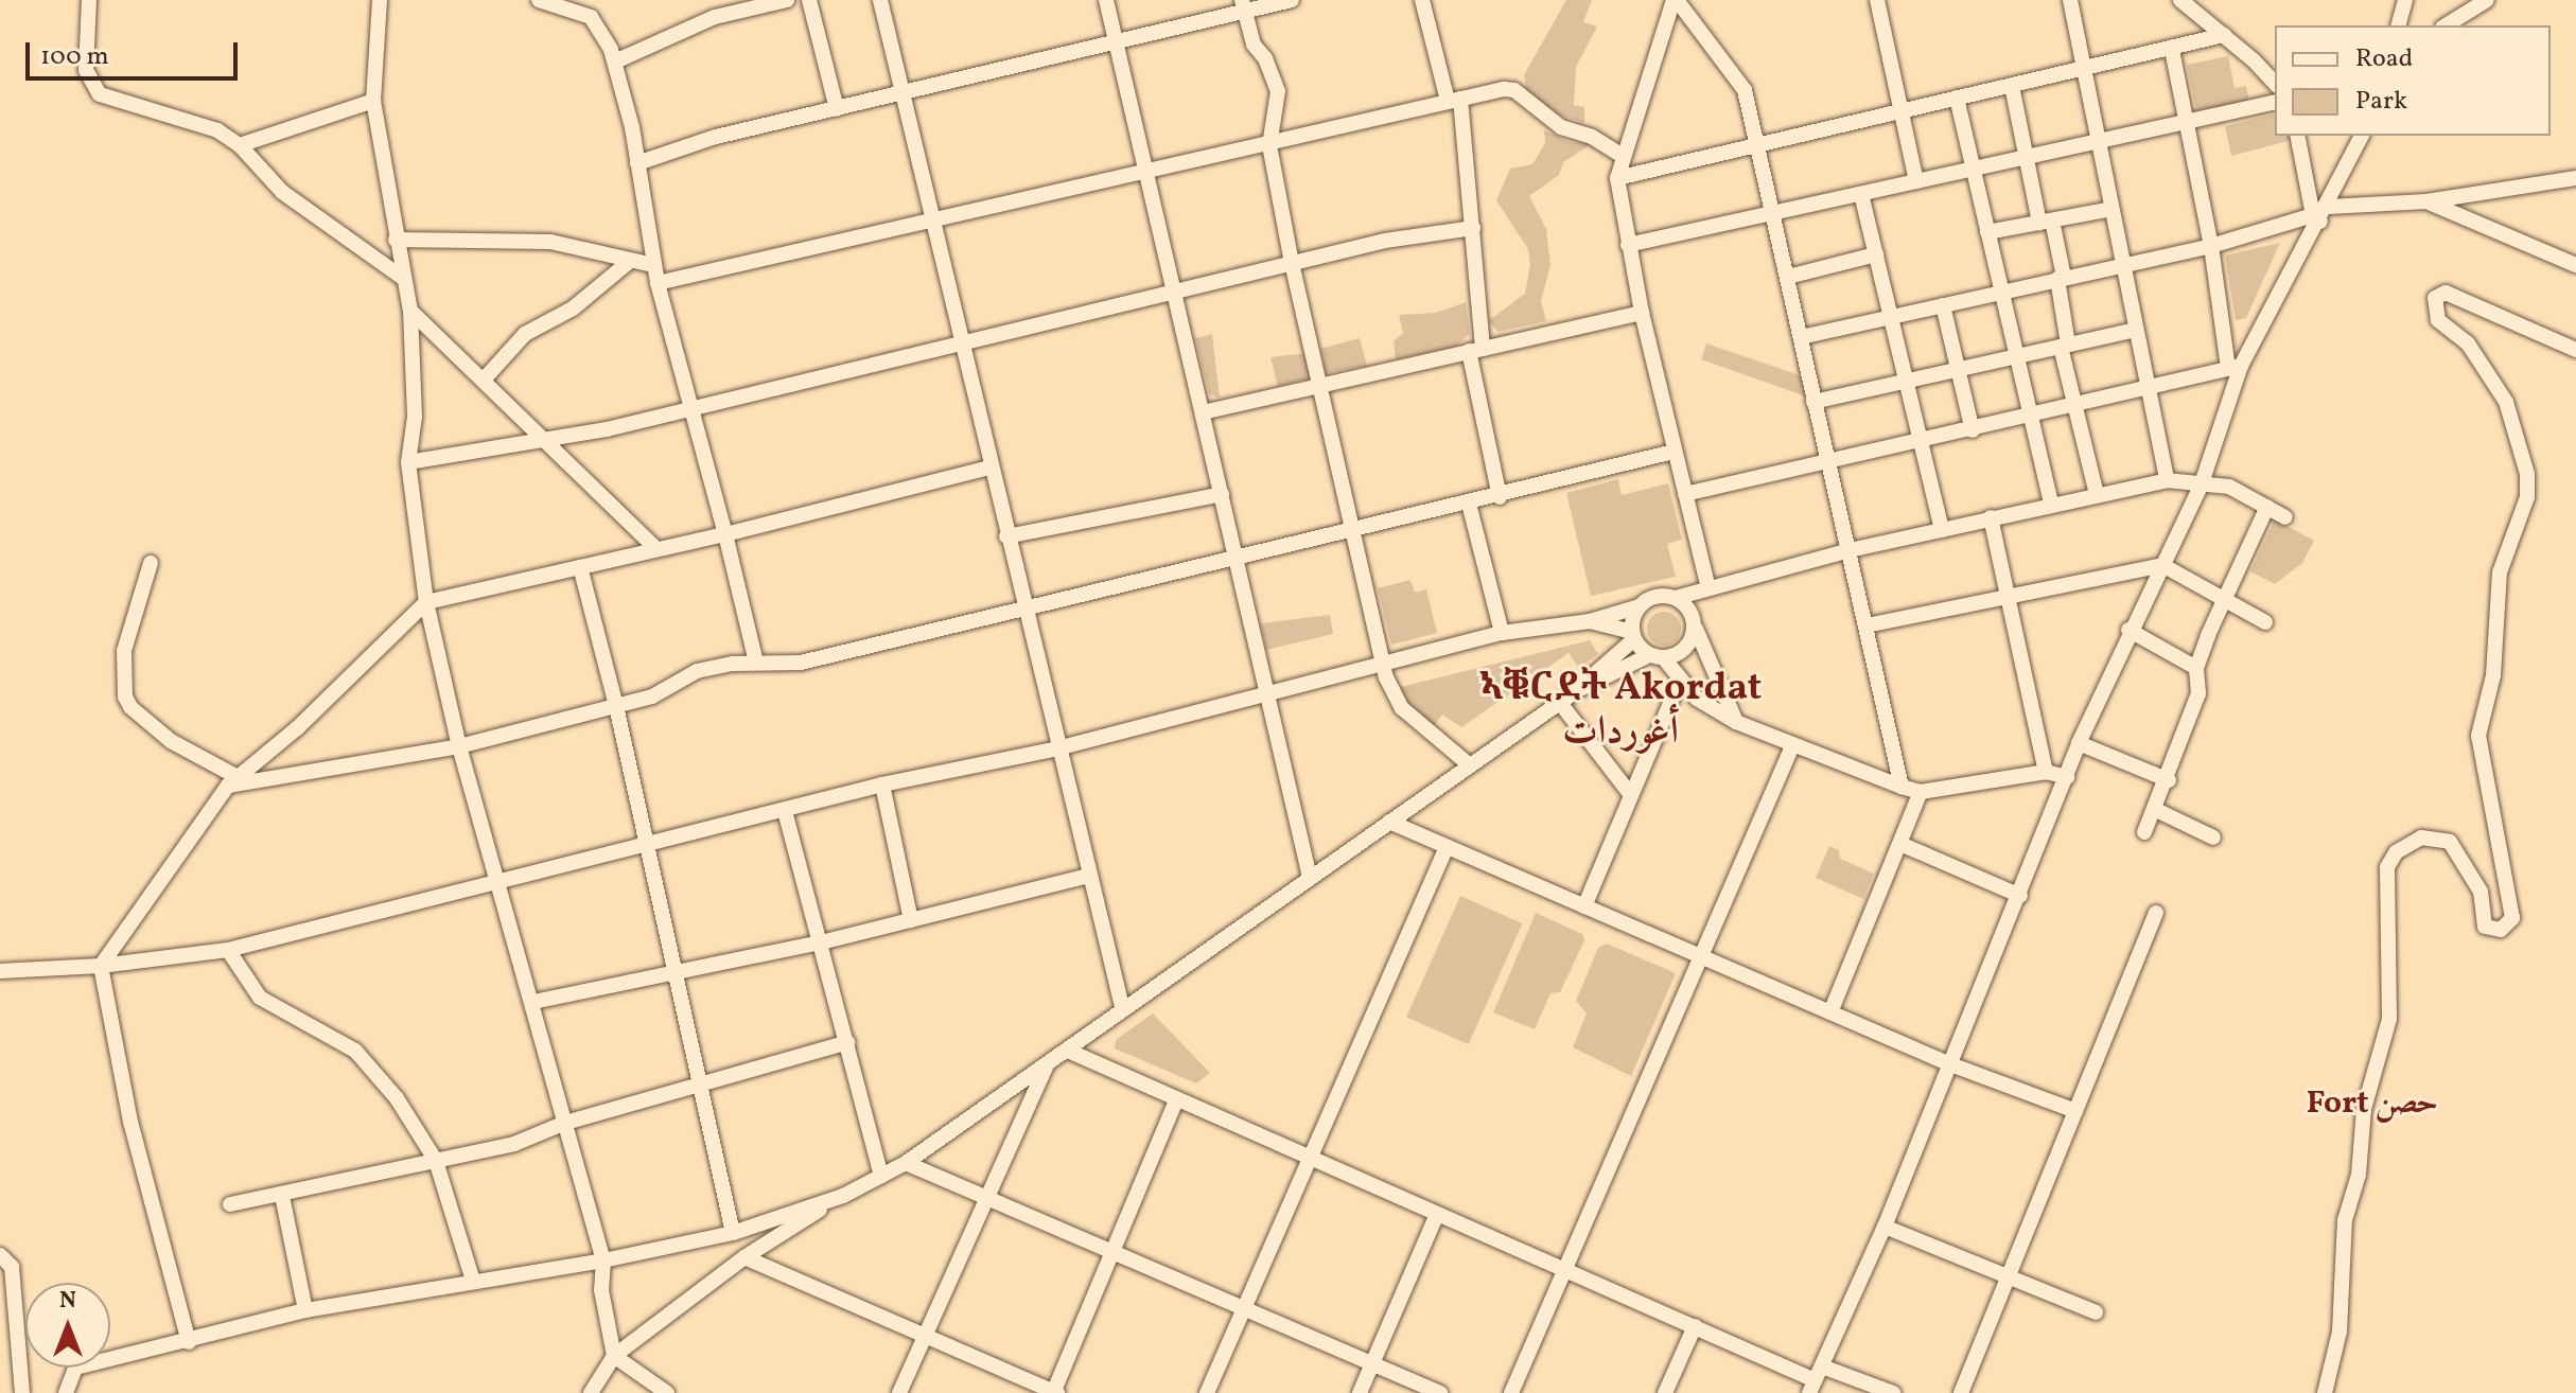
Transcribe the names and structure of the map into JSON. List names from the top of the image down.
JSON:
{
  "districts": ["ኣቑርደት Akordat أغوردات", "Fort حصن"],
  "legend": ["Road", "Park"],
  "scale_bar": "100 m",
  "north": "top"
}
